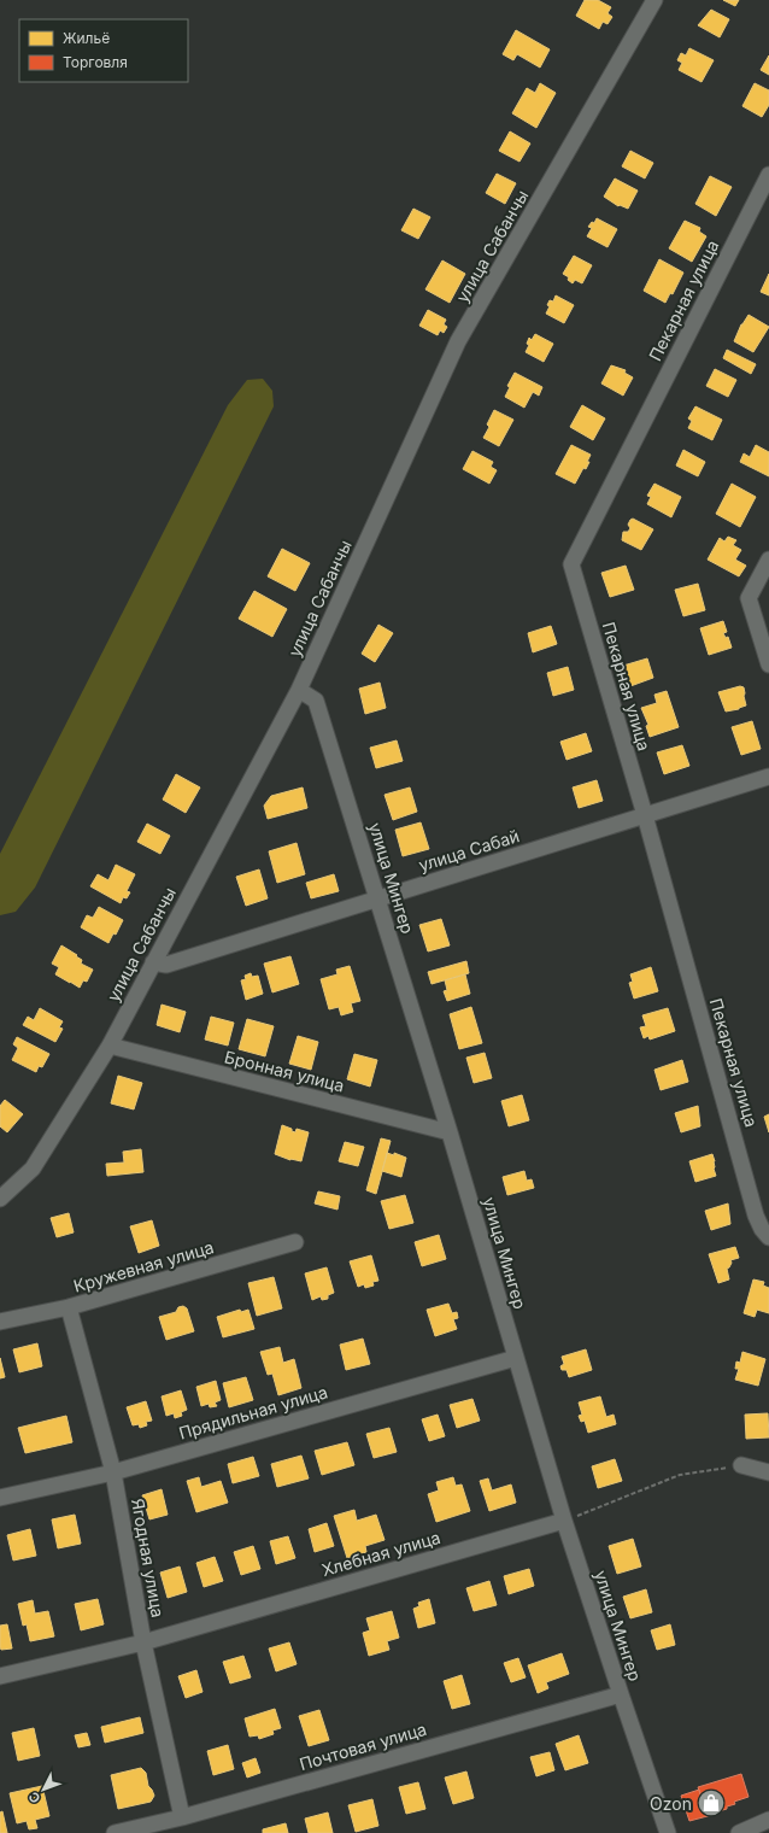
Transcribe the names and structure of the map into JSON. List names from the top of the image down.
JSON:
{
  "streets": {
    "street": [
      "улица Сабанчы",
      "Пекарная улица",
      "улица Сабай",
      "улица Мингер",
      "Бронная улица",
      "Кружевная улица",
      "Прядильная улица",
      "Хлебная улица",
      "Ягодная улица",
      "Почтовая улица"
    ]
  },
  "crossings": [
    ["улица Сабанчы", "улица Сабай"],
    ["улица Сабанчы", "улица Мингер"],
    ["улица Сабанчы", "Бронная улица"],
    ["Пекарная улица", "улица Сабай"],
    ["улица Сабай", "улица Мингер"],
    ["улица Мингер", "Бронная улица"],
    ["улица Мингер", "Прядильная улица"],
    ["улица Мингер", "Хлебная улица"],
    ["улица Мингер", "Почтовая улица"],
    ["Кружевная улица", "Ягодная улица"],
    ["Прядильная улица", "Ягодная улица"],
    ["Хлебная улица", "Ягодная улица"],
    ["Ягодная улица", "Почтовая улица"]
  ],
  "places": {
    "shop": ["Ozon"]
  },
  "legend": ["Жильё", "Торговля"],
  "north": "bottom left"
}
